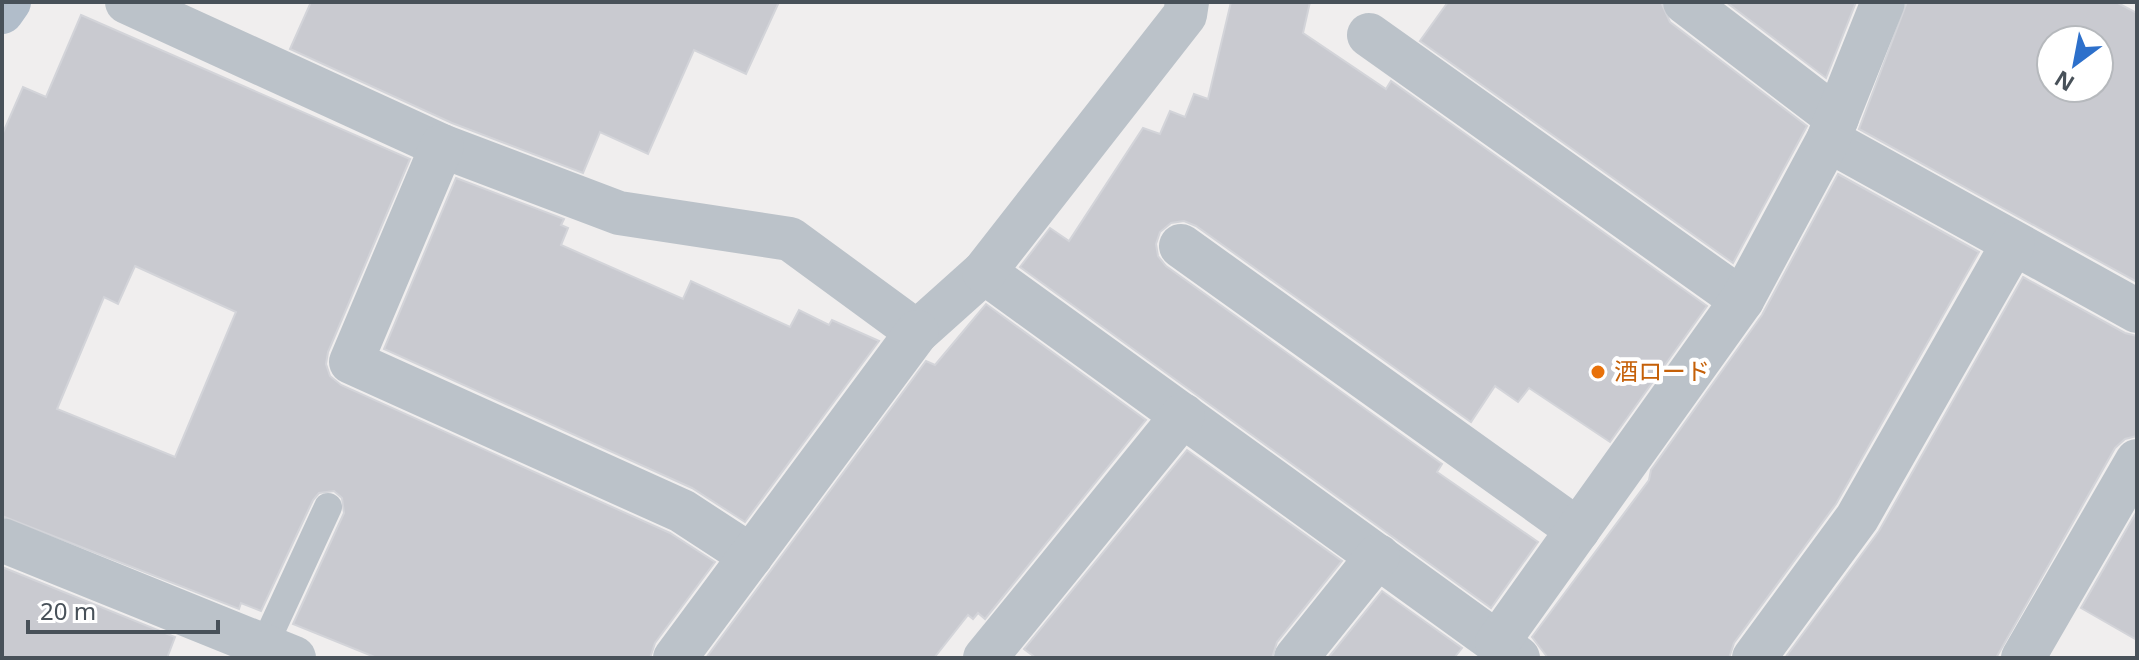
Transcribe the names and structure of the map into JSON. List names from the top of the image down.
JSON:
{
  "places": ["酒ロード"],
  "scale_bar": "20 m",
  "north": "bottom left"
}
